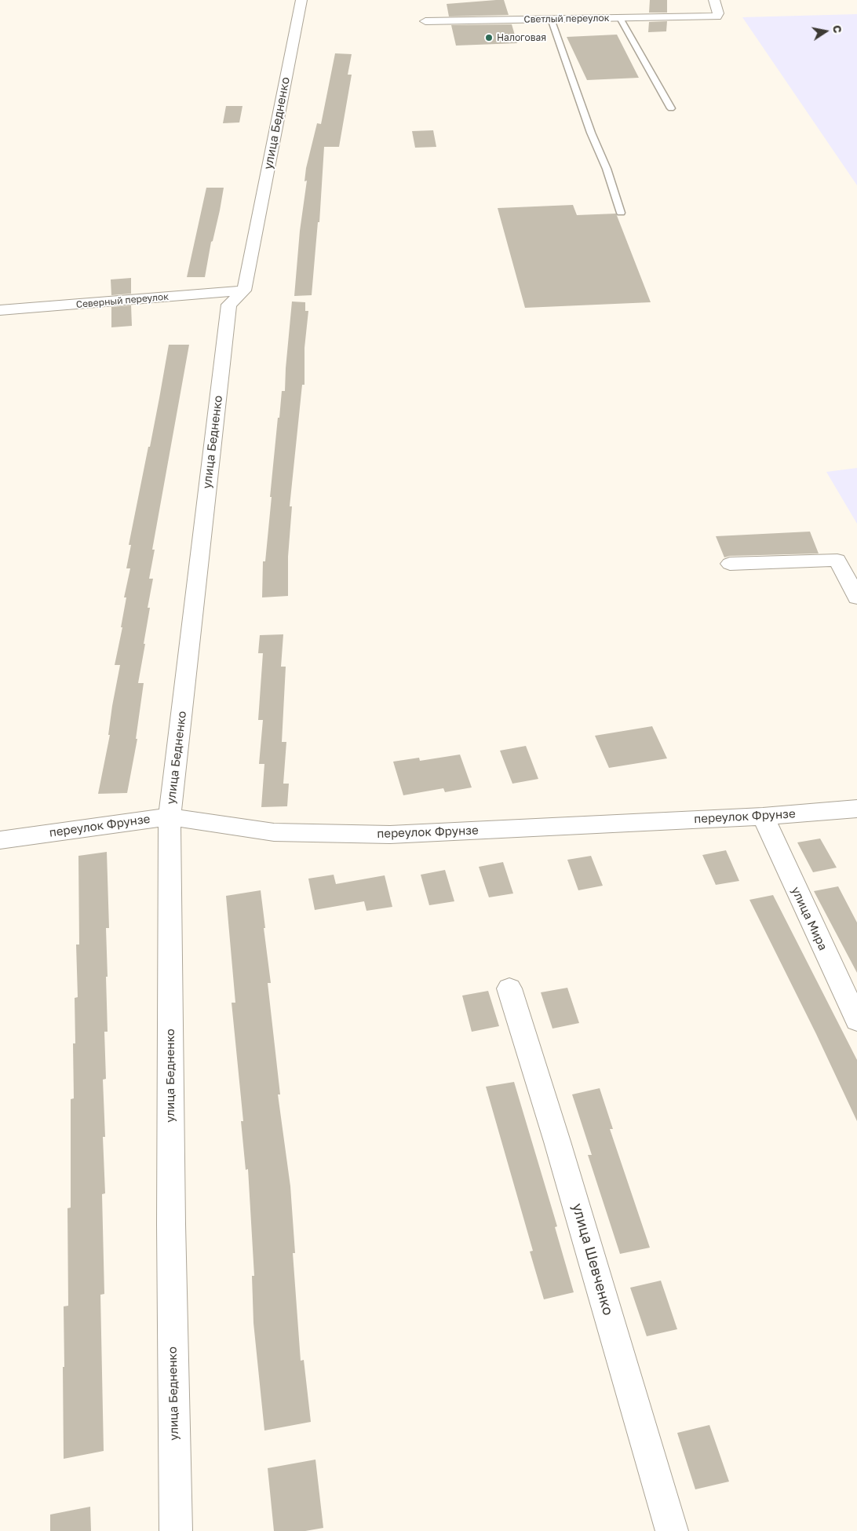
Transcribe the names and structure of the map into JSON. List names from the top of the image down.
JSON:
{
  "streets": {
    "street": [
      "Светлый переулок",
      "улица Бедненко",
      "Северный переулок",
      "переулок Фрунзе",
      "улица Мира",
      "улица Шевченко"
    ]
  },
  "crossings": [
    ["улица Бедненко", "Северный переулок"],
    ["улица Бедненко", "переулок Фрунзе"],
    ["переулок Фрунзе", "улица Мира"]
  ],
  "places": ["Налоговая"],
  "north": "right"
}
